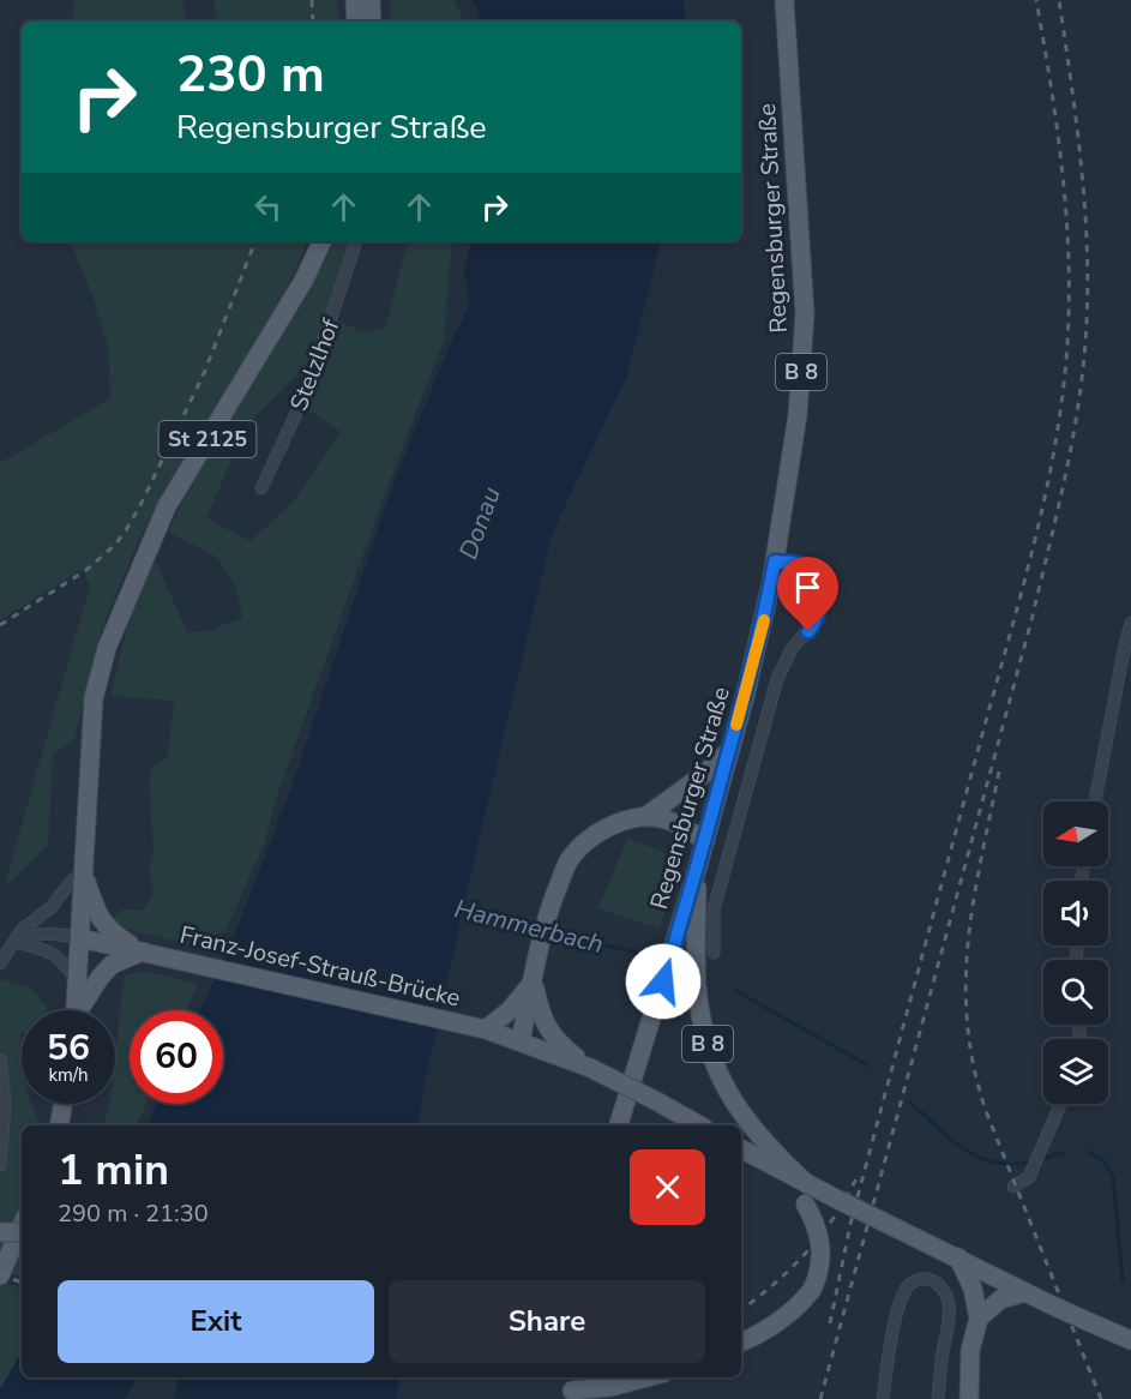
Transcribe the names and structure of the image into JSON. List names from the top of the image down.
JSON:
{
  "streets": {
    "main road": [
      "Regensburger Straße",
      "B 8",
      "St 2125",
      "Franz-Josef-Strauß-Brücke"
    ],
    "street": ["Stelzlhof"]
  },
  "crossings": [
    ["Regensburger Straße", "B 8"],
    ["St 2125", "Franz-Josef-Strauß-Brücke"]
  ],
  "water": ["Donau", "Hammerbach"],
  "north": "left",
  "page": {
    "turn": ["230 m", "Regensburger Straße"],
    "speed": "56 km/h",
    "limit": "60",
    "heading": ["1 min", "290 m · 21:30"],
    "buttons": ["Exit", "Share"]
  }
}
